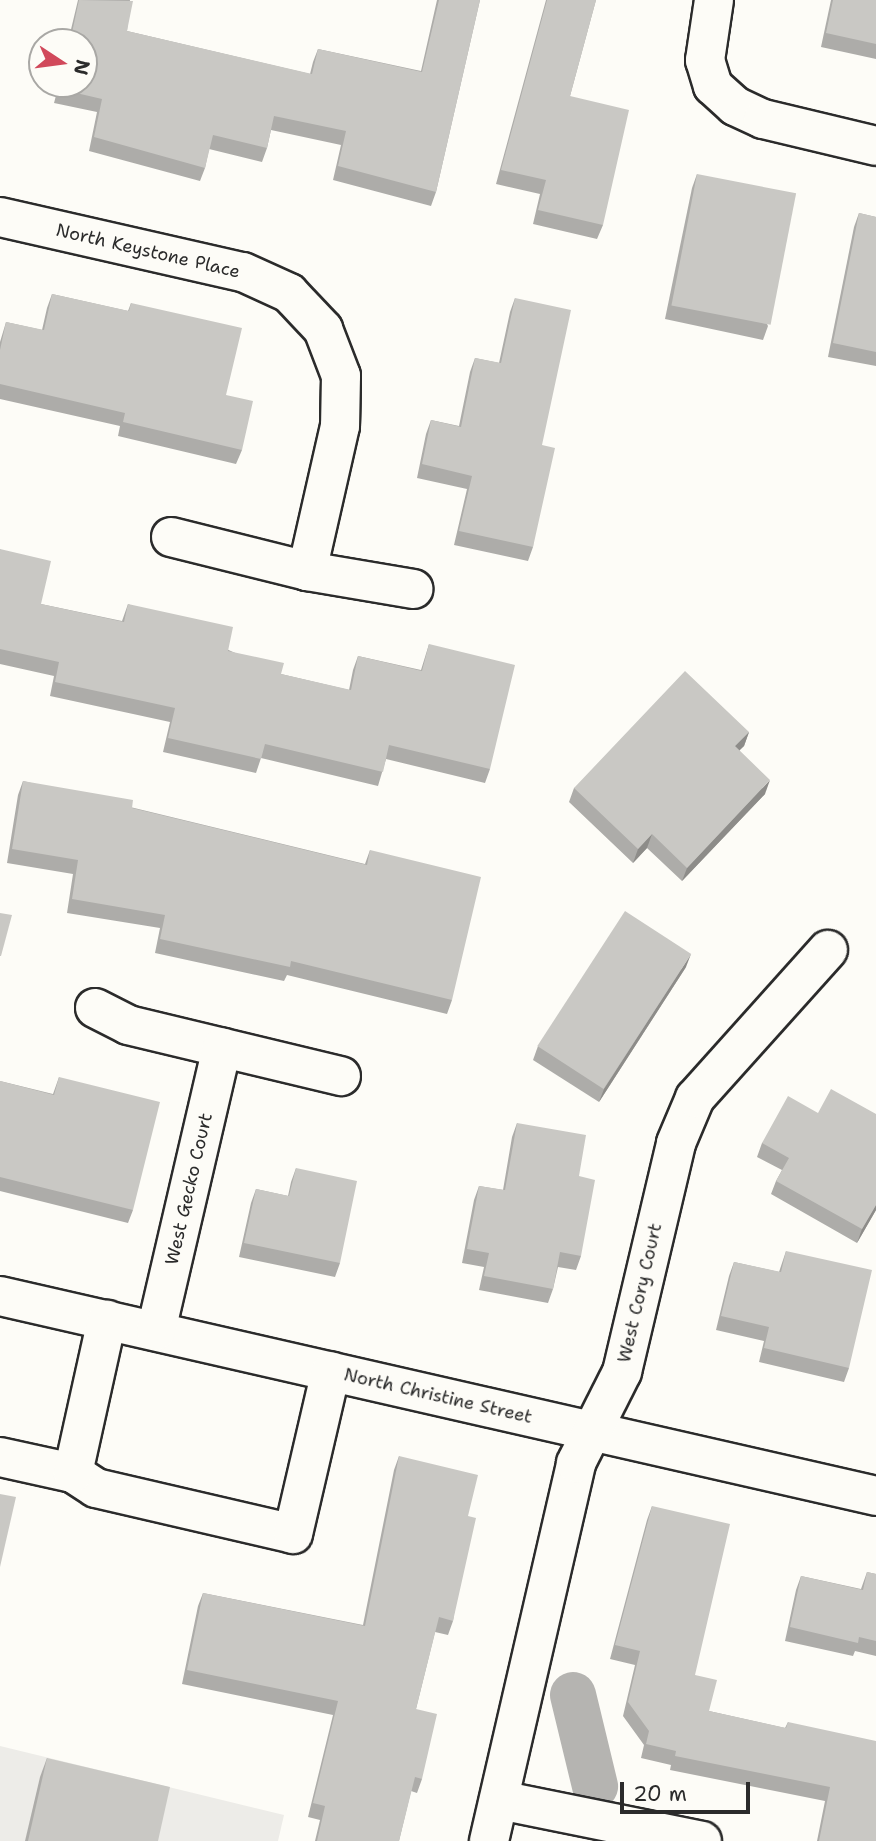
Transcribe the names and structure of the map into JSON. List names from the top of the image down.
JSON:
{
  "streets": {
    "street": [
      "North Keystone Place",
      "West Gecko Court",
      "West Cory Court",
      "North Christine Street"
    ]
  },
  "crossings": [
    ["West Gecko Court", "North Christine Street"],
    ["West Cory Court", "North Christine Street"]
  ],
  "scale_bar": "20 m",
  "north": "right"
}
